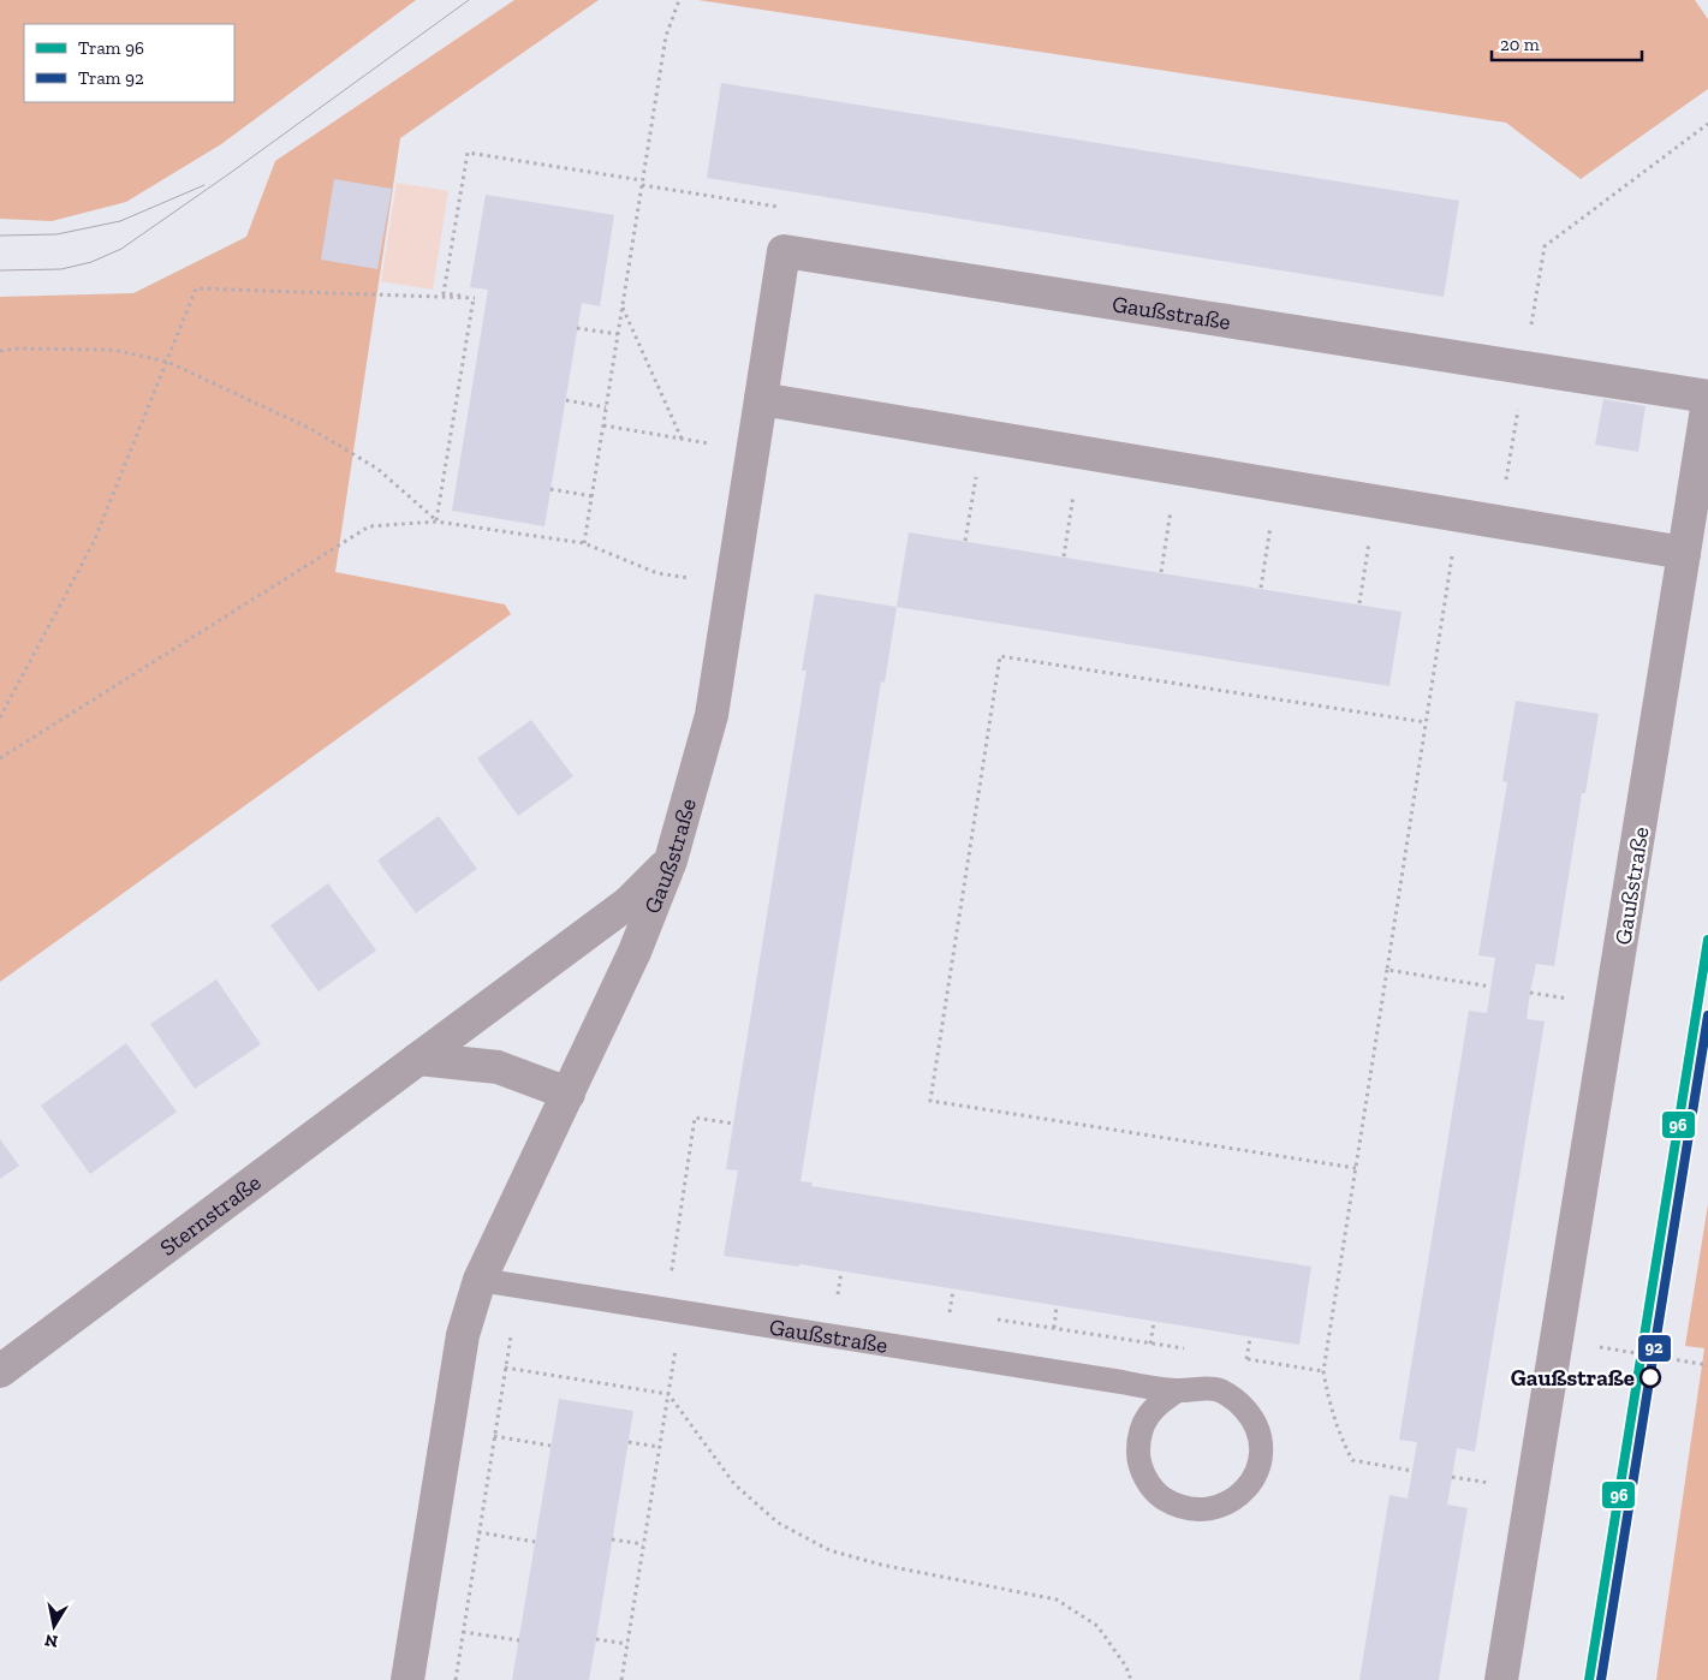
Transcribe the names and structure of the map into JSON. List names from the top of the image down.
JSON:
{
  "streets": {
    "street": ["Gaußstraße", "Sternstraße"]
  },
  "crossings": [
    ["Gaußstraße", "Sternstraße"]
  ],
  "places": ["Gaußstraße"],
  "lines": ["tram line 96", "tram line 92"],
  "legend": ["Tram 96", "Tram 92"],
  "scale_bar": "20 m",
  "north": "bottom"
}
